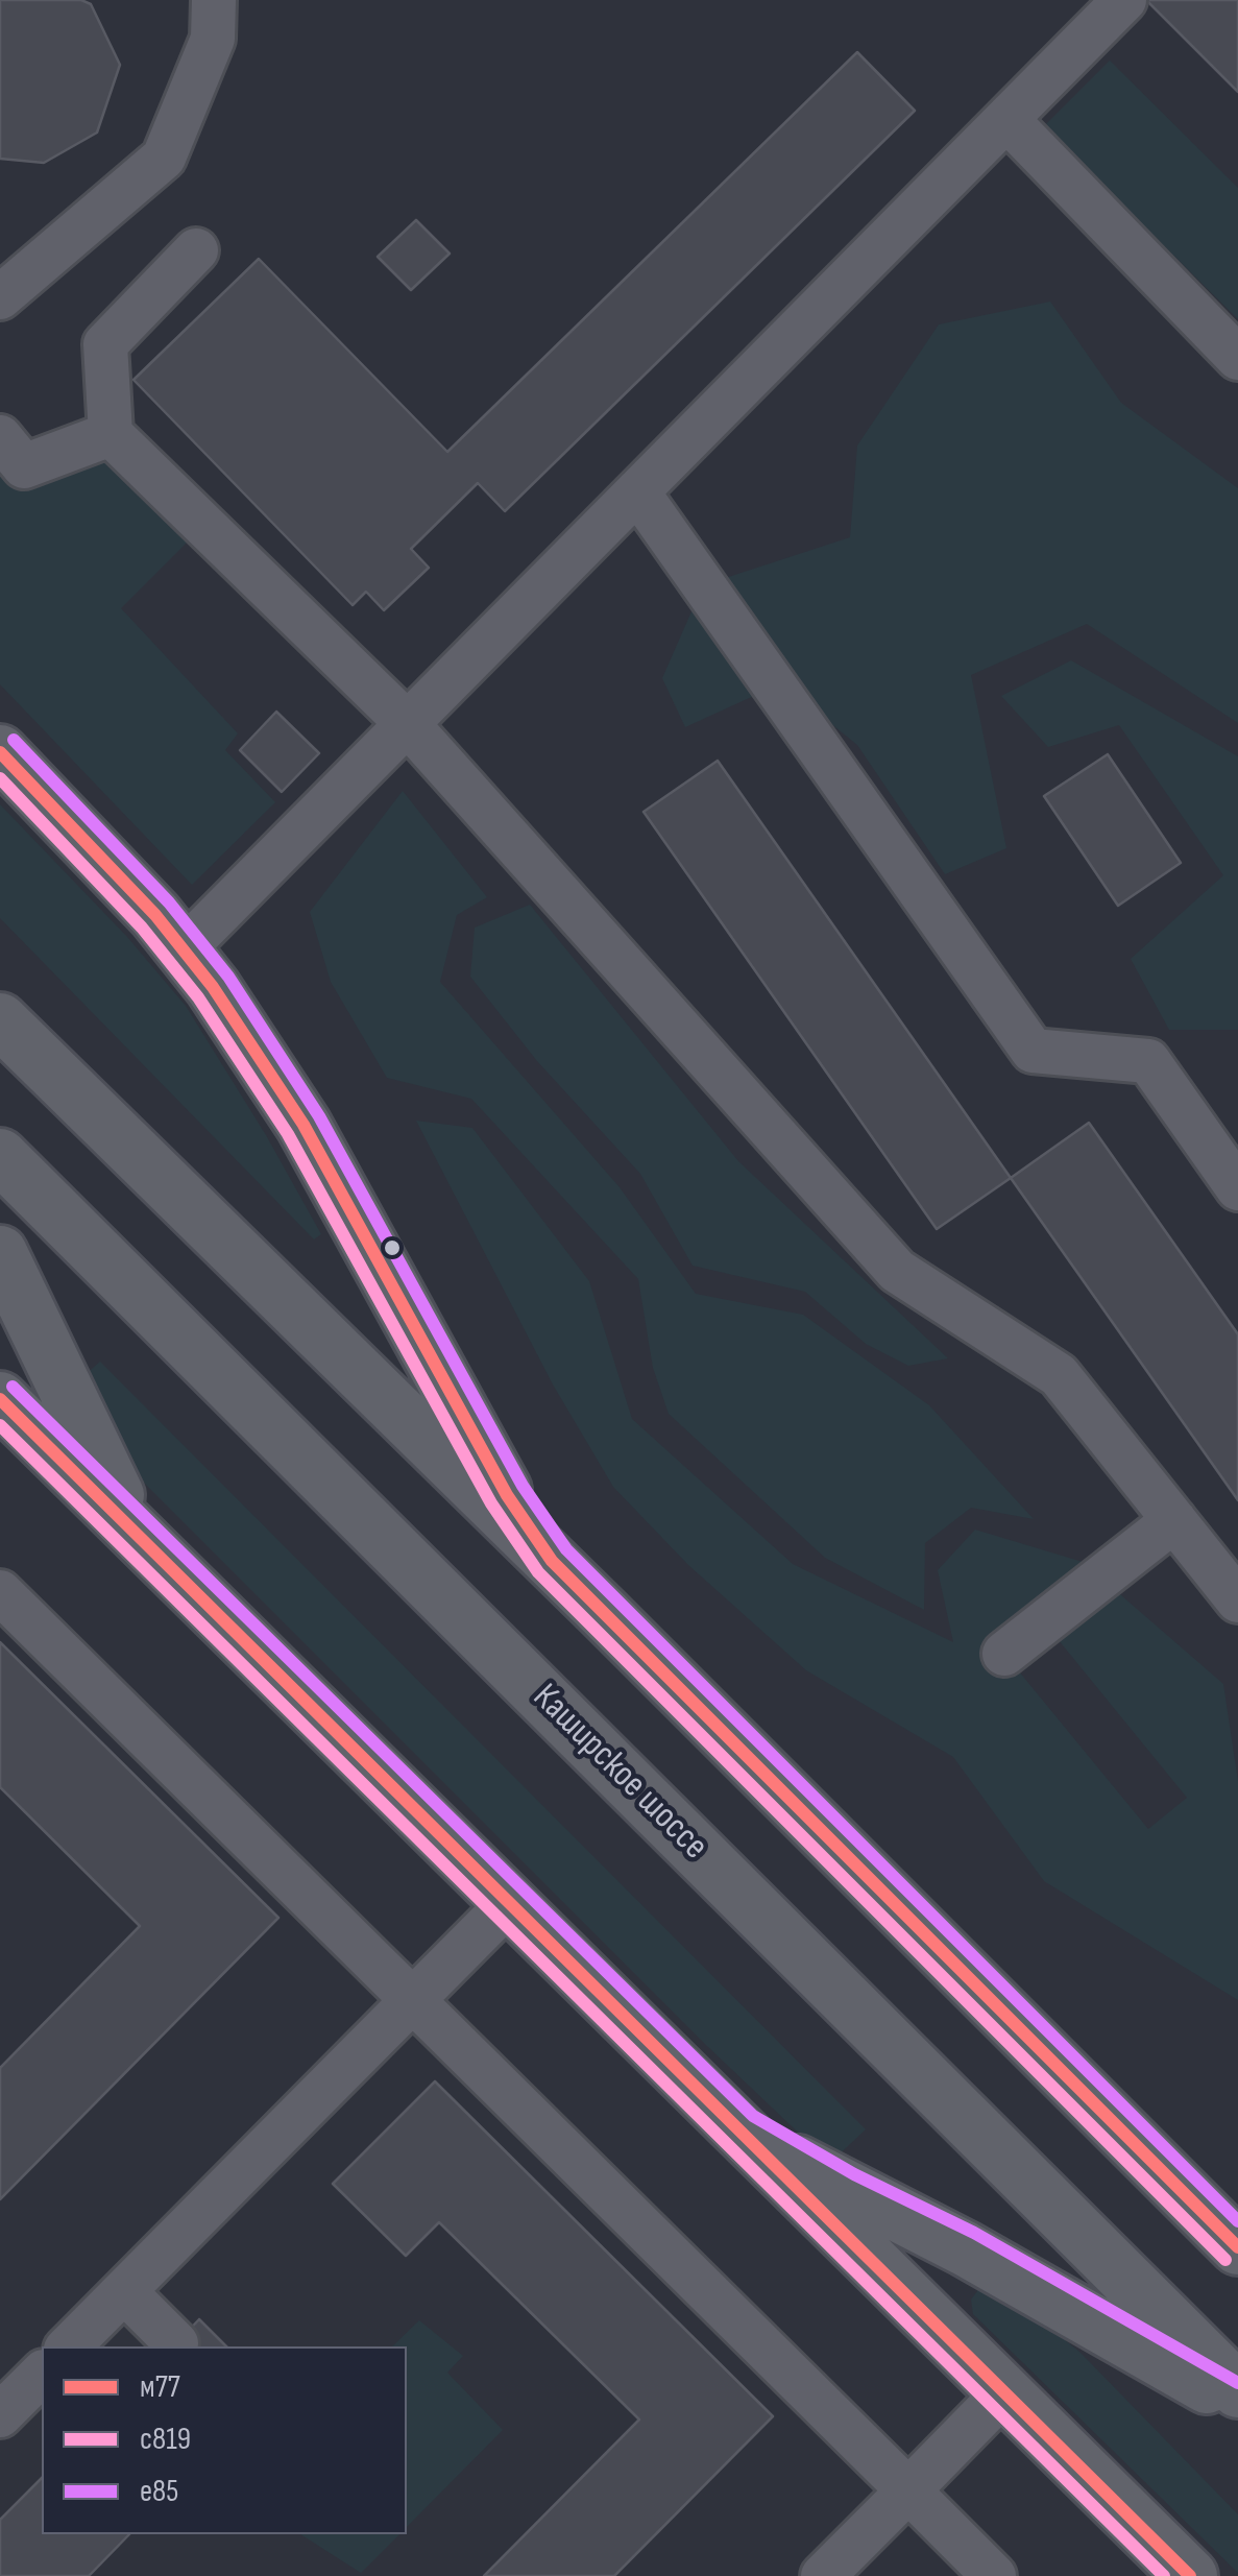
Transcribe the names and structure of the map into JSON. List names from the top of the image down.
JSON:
{
  "streets": {
    "main road": ["Каширское шоссе"]
  },
  "lines": ["transit line е85", "transit line м77", "transit line с819"],
  "legend": ["м77", "с819", "е85"]
}
